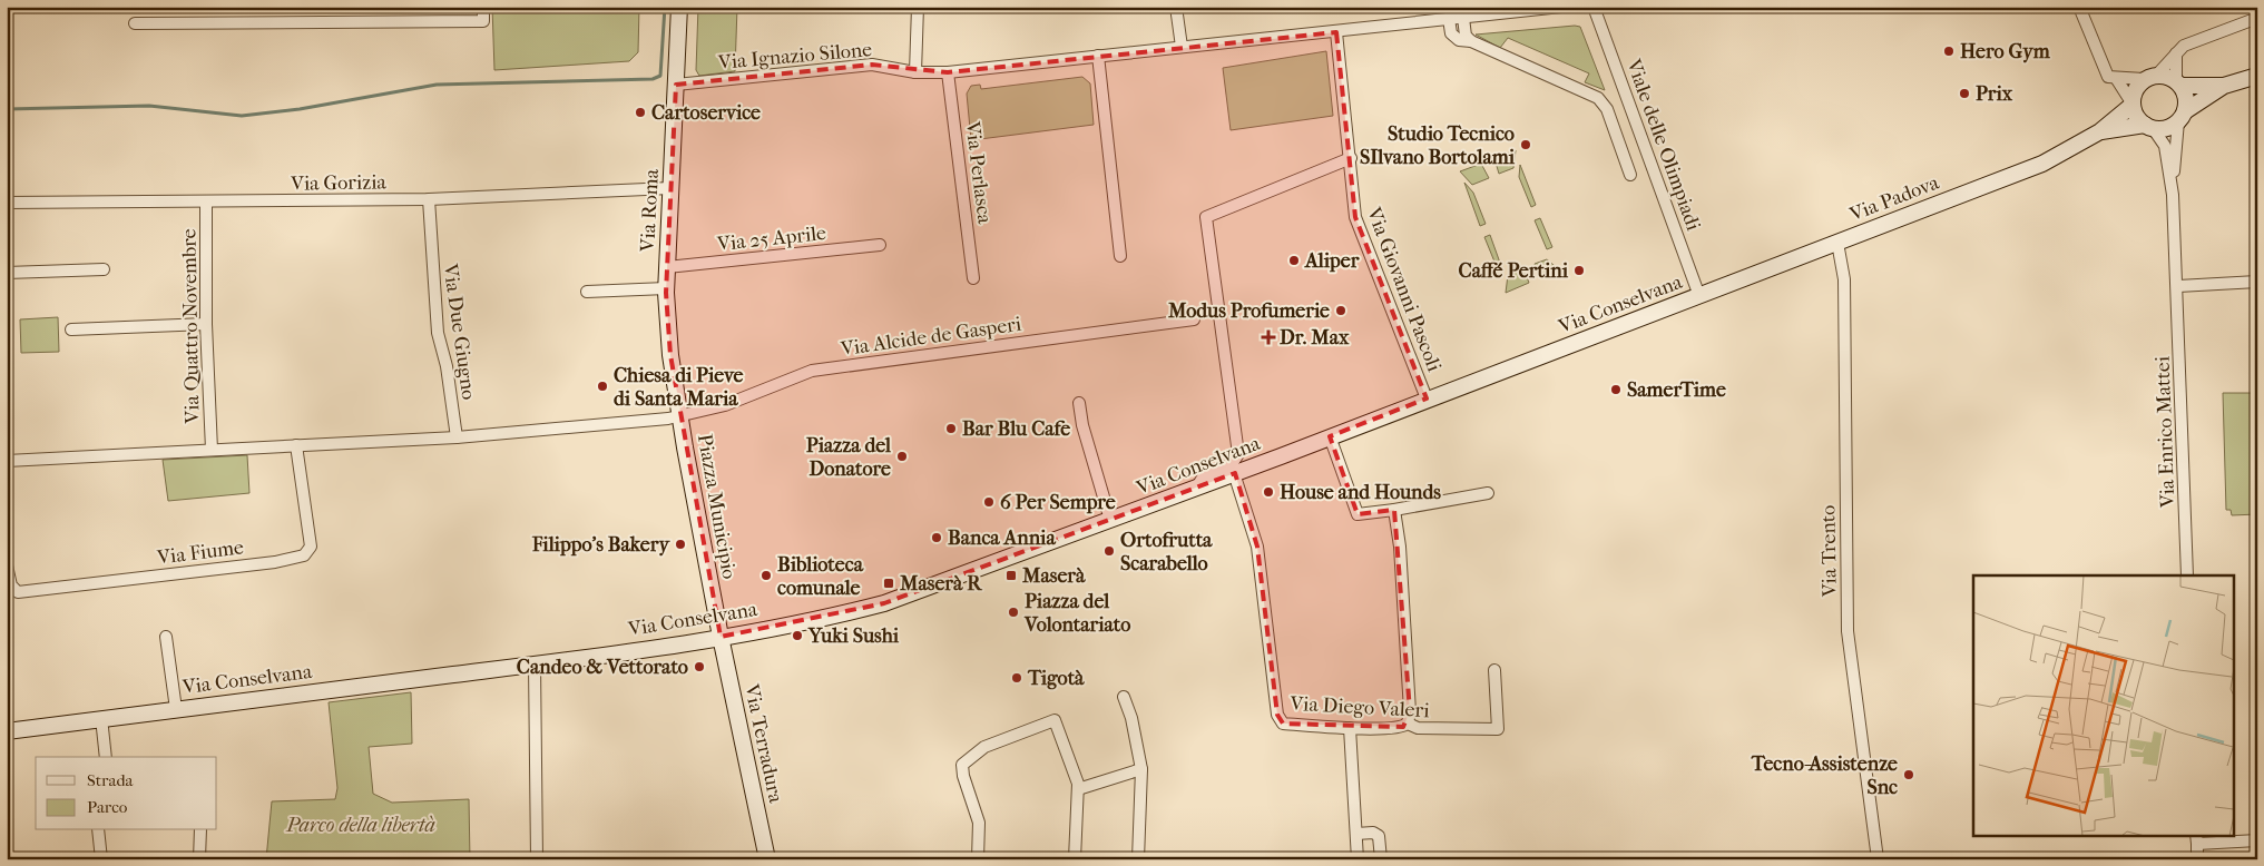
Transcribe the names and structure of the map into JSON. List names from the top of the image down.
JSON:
{
  "streets": {
    "main road": [
      "Via Padova",
      "Via Roma",
      "Via Conselvana",
      "Piazza Municipio",
      "Via Terradura"
    ],
    "street": [
      "Via Ignazio Silone",
      "Viale delle Olimpiadi",
      "Via Perlasca",
      "Via Gorizia",
      "Via 25 Aprile",
      "Via Giovanni Pascoli",
      "Via Quattro Novembre",
      "Via Due Giugno",
      "Via Alcide de Gasperi",
      "Via Enrico Mattei",
      "Via Trento",
      "Via Fiume",
      "Via Diego Valeri"
    ]
  },
  "crossings": [
    ["Via Ignazio Silone", "Via Roma"],
    ["Viale delle Olimpiadi", "Via Padova"],
    ["Viale delle Olimpiadi", "Via Conselvana"],
    ["Via Gorizia", "Via Roma"],
    ["Via Gorizia", "Via Quattro Novembre"],
    ["Via Gorizia", "Via Due Giugno"],
    ["Via Padova", "Via Conselvana"],
    ["Via Padova", "Via Enrico Mattei"],
    ["Via Padova", "Via Trento"],
    ["Via Roma", "Via 25 Aprile"],
    ["Via Roma", "Via Alcide de Gasperi"],
    ["Via Roma", "Piazza Municipio"],
    ["Via Giovanni Pascoli", "Via Conselvana"],
    ["Via Conselvana", "Piazza Municipio"],
    ["Via Conselvana", "Via Diego Valeri"],
    ["Via Conselvana", "Via Terradura"],
    ["Via Alcide de Gasperi", "Piazza Municipio"],
    ["Piazza Municipio", "Via Terradura"]
  ],
  "parks": ["Parco della libertà"],
  "places": {
    "other": [
      "Hero Gym",
      "Prix",
      "Cartoservice",
      "Studio Tecnico SIlvano Bortolami",
      "Aliper",
      "Caffé Pertini",
      "Modus Profumerie",
      "Chiesa di Pieve di Santa Maria",
      "SamerTime",
      "Bar Blu Cafe",
      "Piazza del Donatore",
      "House and Hounds",
      "6 Per Sempre",
      "Banca Annia",
      "Filippo's Bakery",
      "Ortofrutta Scarabello",
      "Biblioteca comunale",
      "Piazza del Volontariato",
      "Yuki Sushi",
      "Candeo & Vettorato",
      "Tigotà",
      "Tecno-Assistenze Snc"
    ],
    "health": ["Dr. Max"],
    "transit": ["Maserà", "Maserà R"]
  },
  "legend": ["Strada", "Parco"]
}
